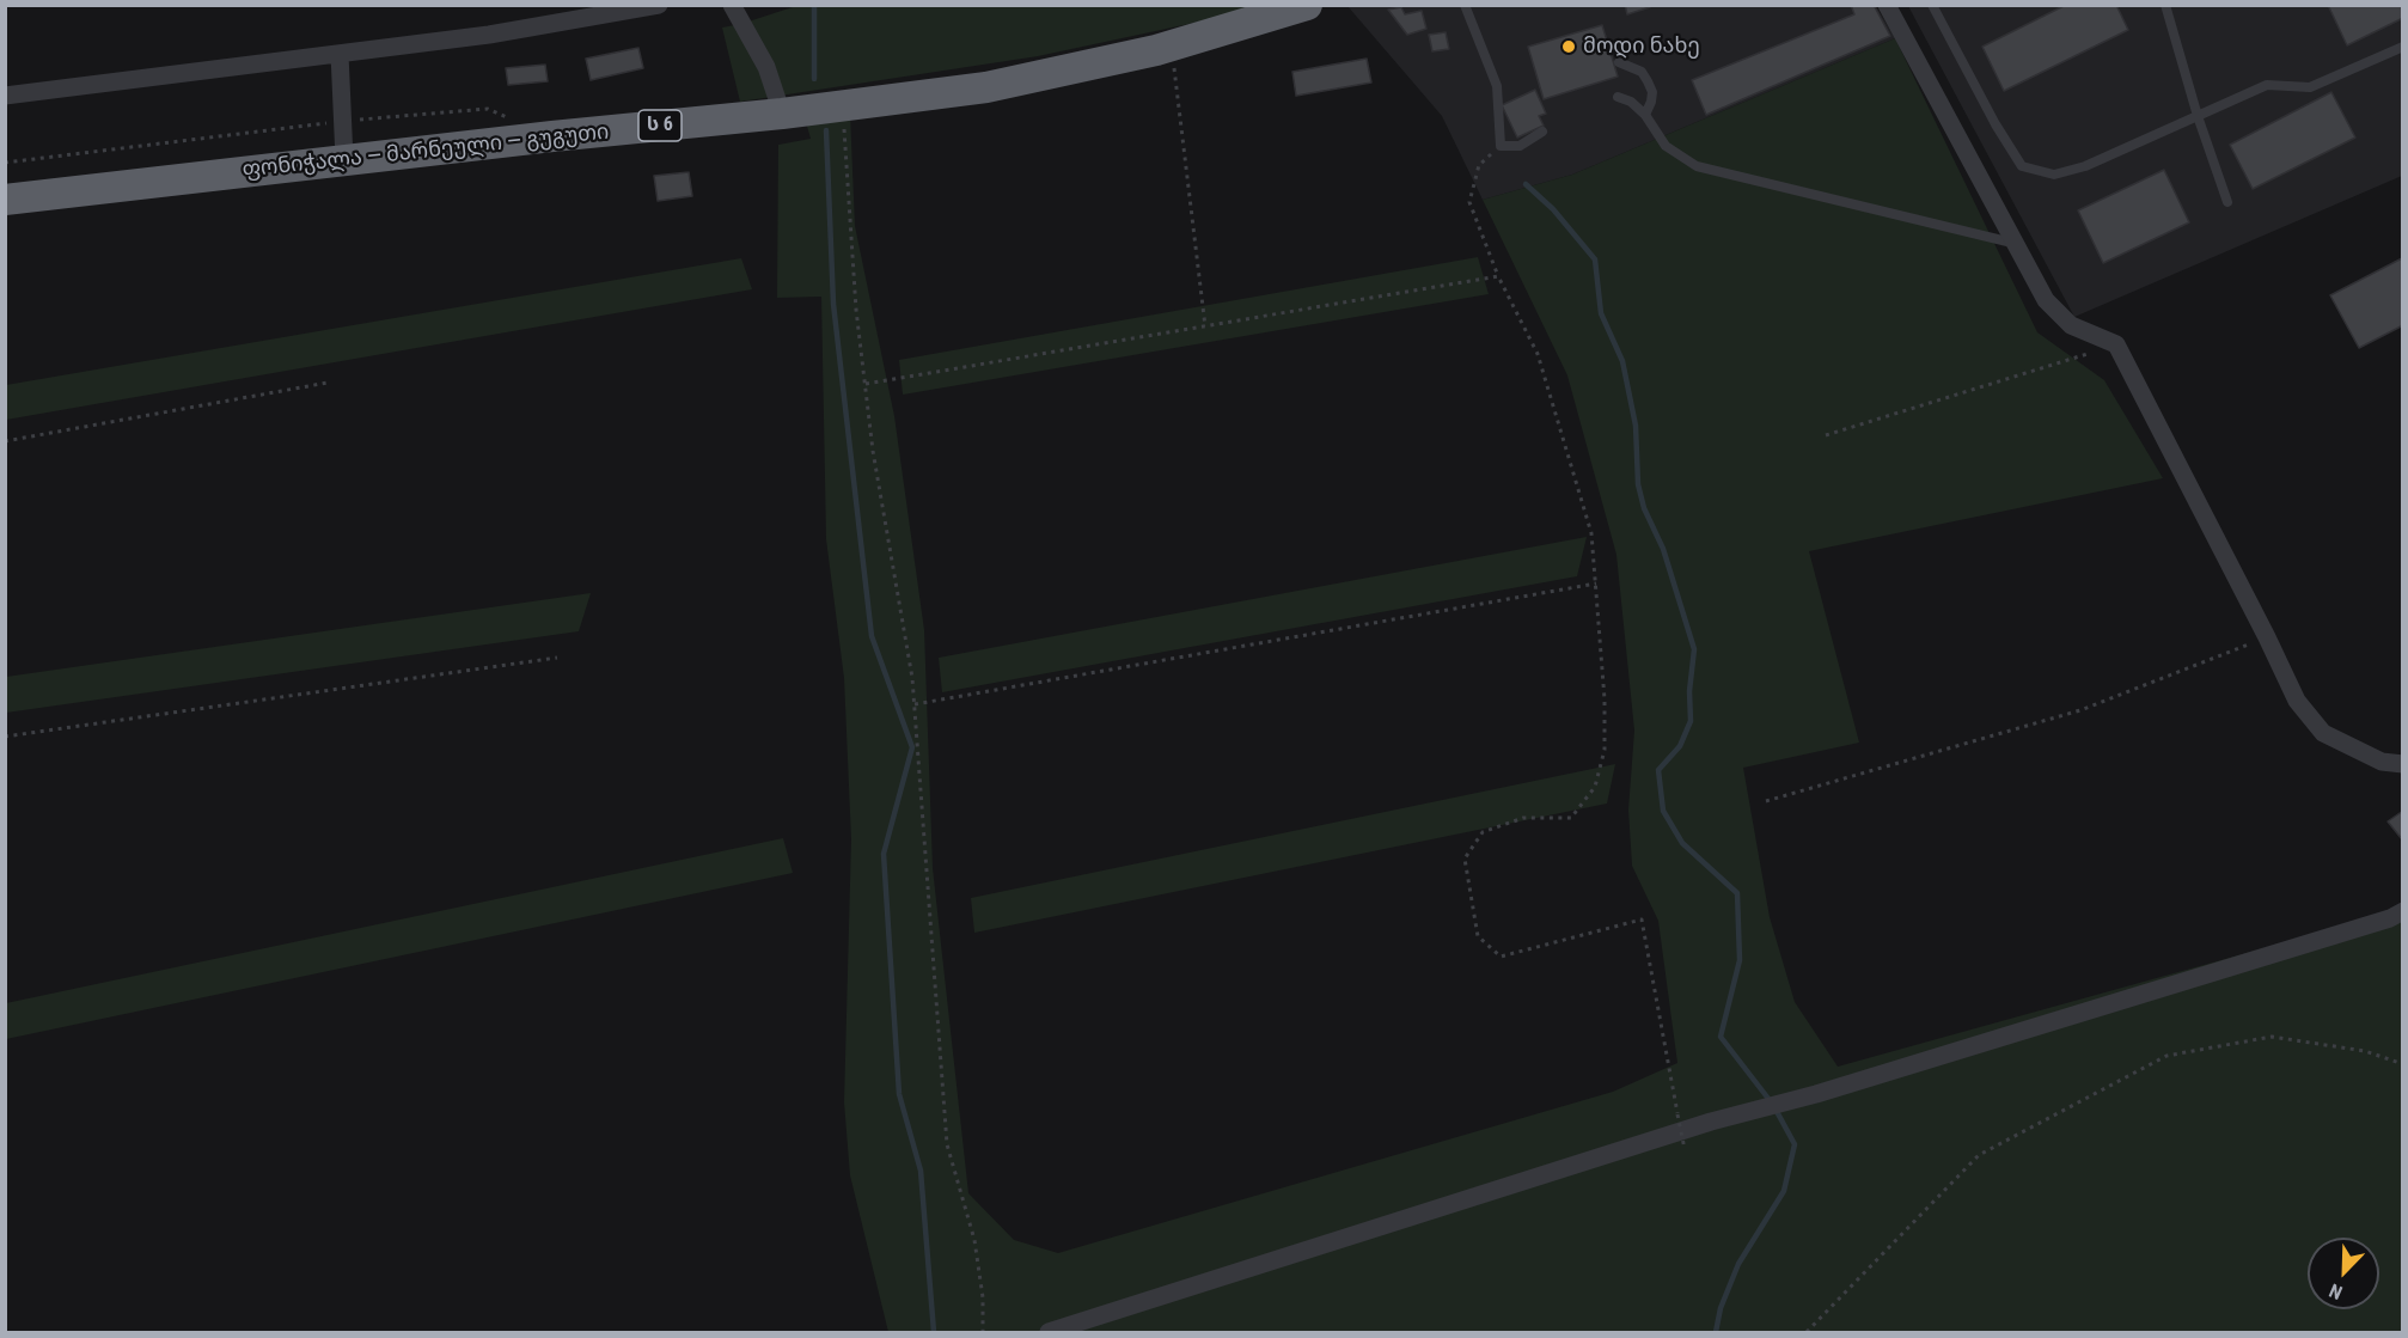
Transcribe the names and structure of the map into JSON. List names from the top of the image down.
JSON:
{
  "streets": {
    "highway": ["ს 6", "ფონიჭალა — მარნეული — გუგუთი"]
  },
  "places": ["მოდი ნახე"],
  "north": "bottom left"
}
